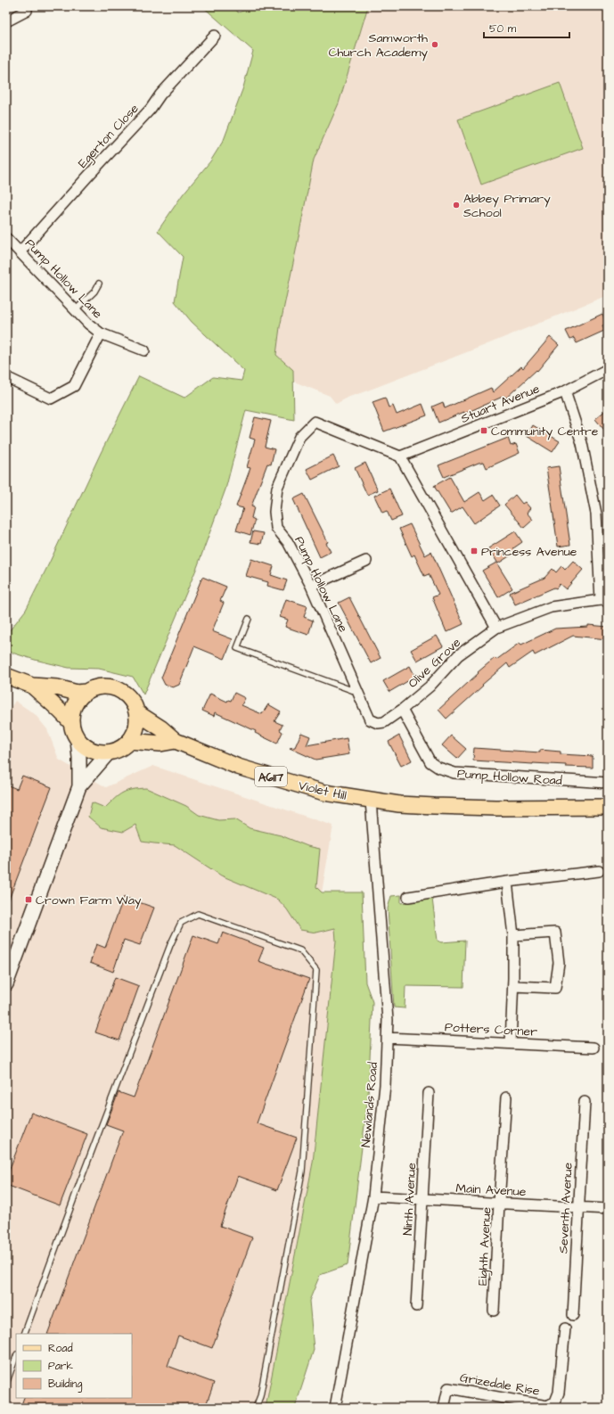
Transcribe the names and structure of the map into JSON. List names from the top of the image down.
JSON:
{
  "streets": {
    "main road": ["A6117", "Violet Hill"],
    "street": [
      "Egerton Close",
      "Pump Hollow Lane",
      "Stuart Avenue",
      "Olive Grove",
      "Pump Hollow Road",
      "Potters Corner",
      "Newlands Road",
      "Main Avenue",
      "Ninth Avenue",
      "Seventh Avenue",
      "Eighth Avenue",
      "Grizedale Rise"
    ]
  },
  "crossings": [
    ["Egerton Close", "Pump Hollow Lane"],
    ["Pump Hollow Lane", "Stuart Avenue"],
    ["Pump Hollow Lane", "Olive Grove"],
    ["Olive Grove", "Pump Hollow Road"],
    ["A6117", "Violet Hill"],
    ["A6117", "Newlands Road"],
    ["Violet Hill", "Newlands Road"],
    ["Potters Corner", "Newlands Road"],
    ["Newlands Road", "Main Avenue"],
    ["Main Avenue", "Ninth Avenue"],
    ["Main Avenue", "Seventh Avenue"],
    ["Main Avenue", "Eighth Avenue"]
  ],
  "places": {
    "other": ["Samworth Church Academy", "Abbey Primary School"],
    "transit": ["Community Centre", "Princess Avenue", "Crown Farm Way"]
  },
  "legend": ["Road", "Park", "Building"],
  "scale_bar": "50 m"
}
